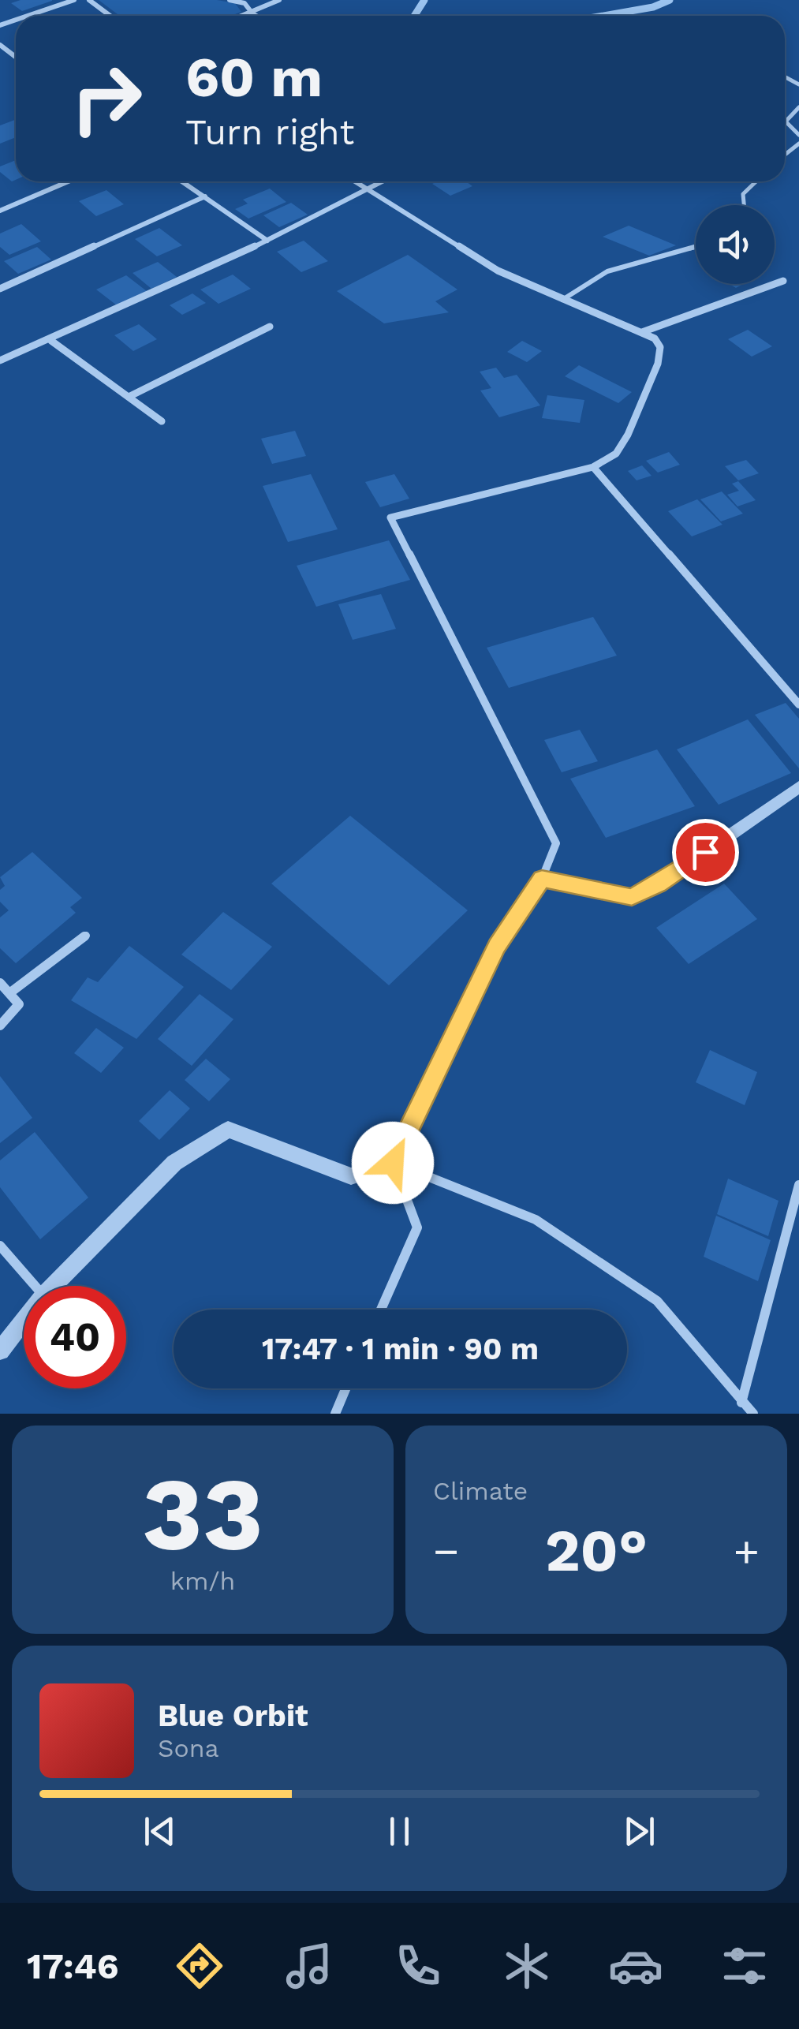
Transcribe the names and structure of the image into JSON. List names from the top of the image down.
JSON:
{
  "page": {
    "turn": ["60 m", "Turn right"],
    "limit": "40",
    "trip": "17:47 · 1 min · 90 m",
    "tile": [
      ["33", "km/h"],
      "Climate"
    ],
    "heat": ["−", "20°", "+"],
    "song": ["Blue Orbit", "Sona"],
    "tabs": "17:46"
  }
}
